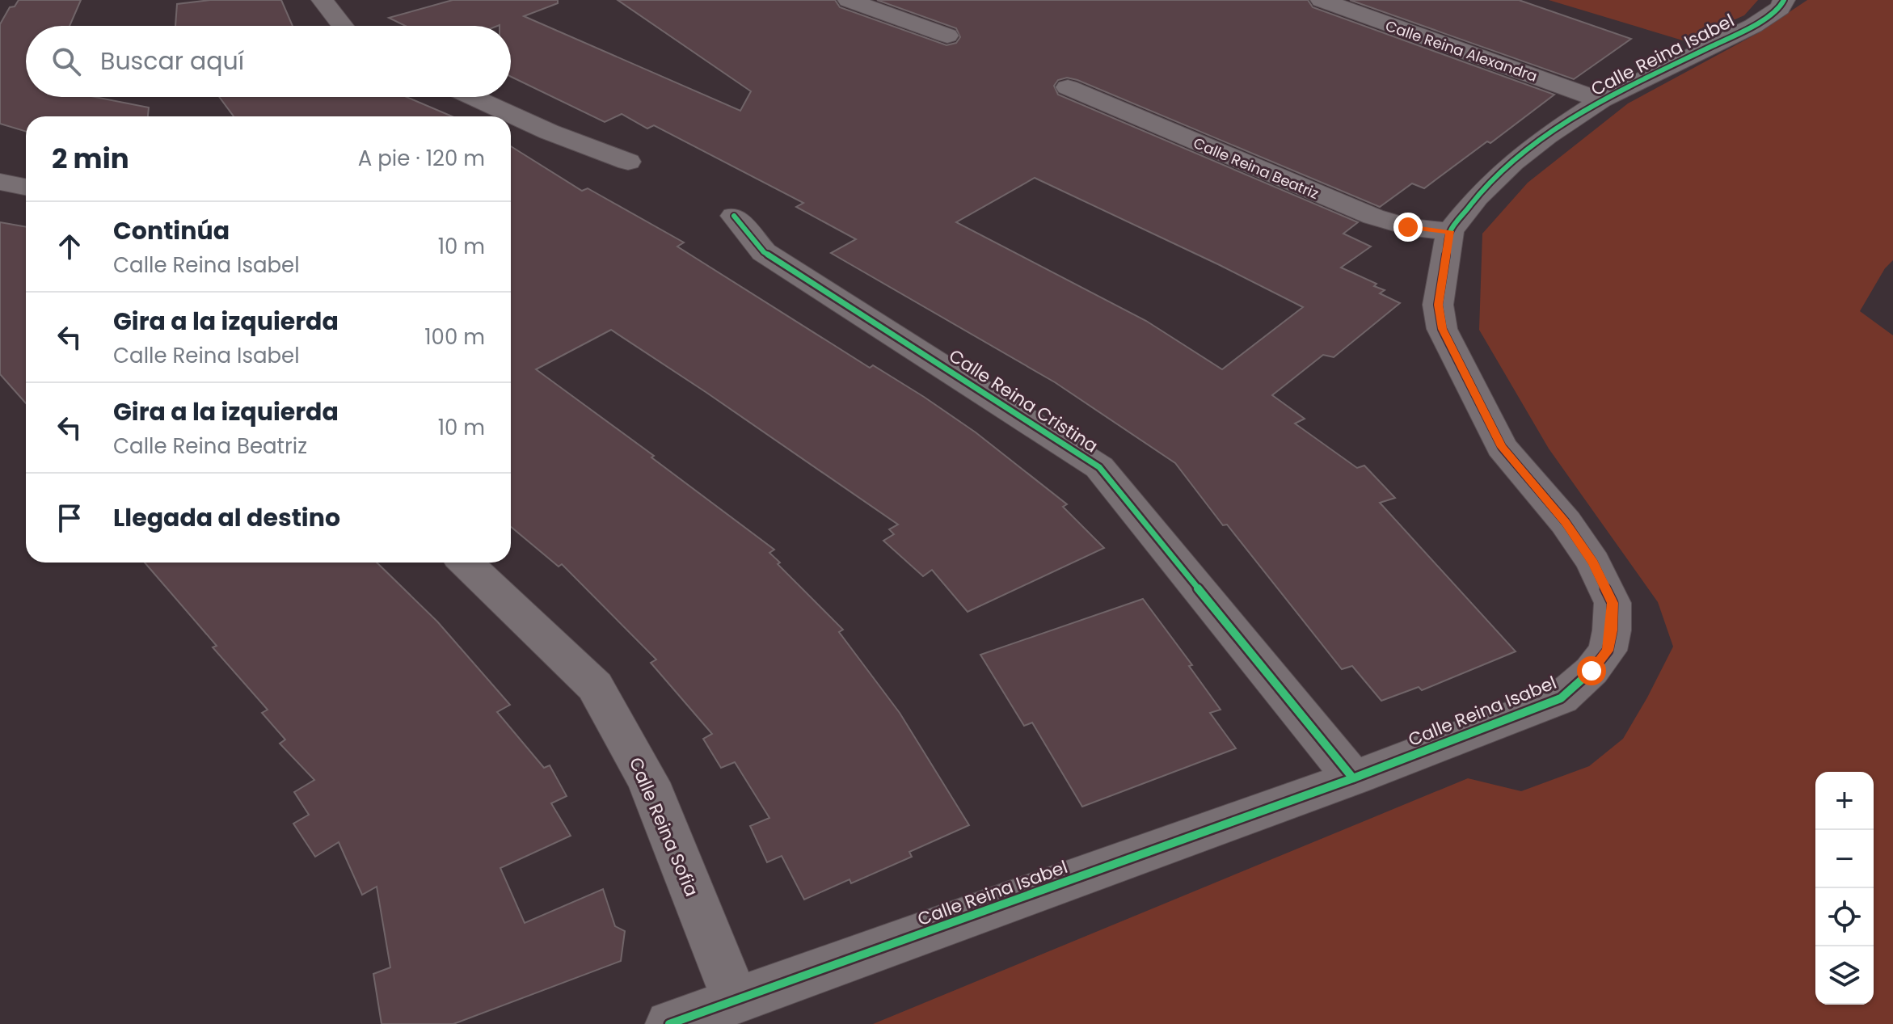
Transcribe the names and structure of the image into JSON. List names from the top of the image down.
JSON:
{
  "streets": {
    "street": [
      "Calle Reina Alexandra",
      "Calle Reina Isabel",
      "Calle Reina Beatriz",
      "Calle Reina Cristina",
      "Calle Reina Sofia"
    ]
  },
  "crossings": [
    ["Calle Reina Alexandra", "Calle Reina Isabel"],
    ["Calle Reina Isabel", "Calle Reina Beatriz"],
    ["Calle Reina Isabel", "Calle Reina Cristina"],
    ["Calle Reina Isabel", "Calle Reina Sofia"]
  ],
  "page": {
    "search": "Buscar aquí",
    "heading": ["2 min", "A pie · 120 m"],
    "list": [
      ["Continúa", "Calle Reina Isabel", "10 m"],
      ["Gira a la izquierda", "Calle Reina Isabel", "100 m"],
      ["Gira a la izquierda", "Calle Reina Beatriz", "10 m"],
      "Llegada al destino"
    ],
    "map_buttons": ["+", "−"]
  }
}
